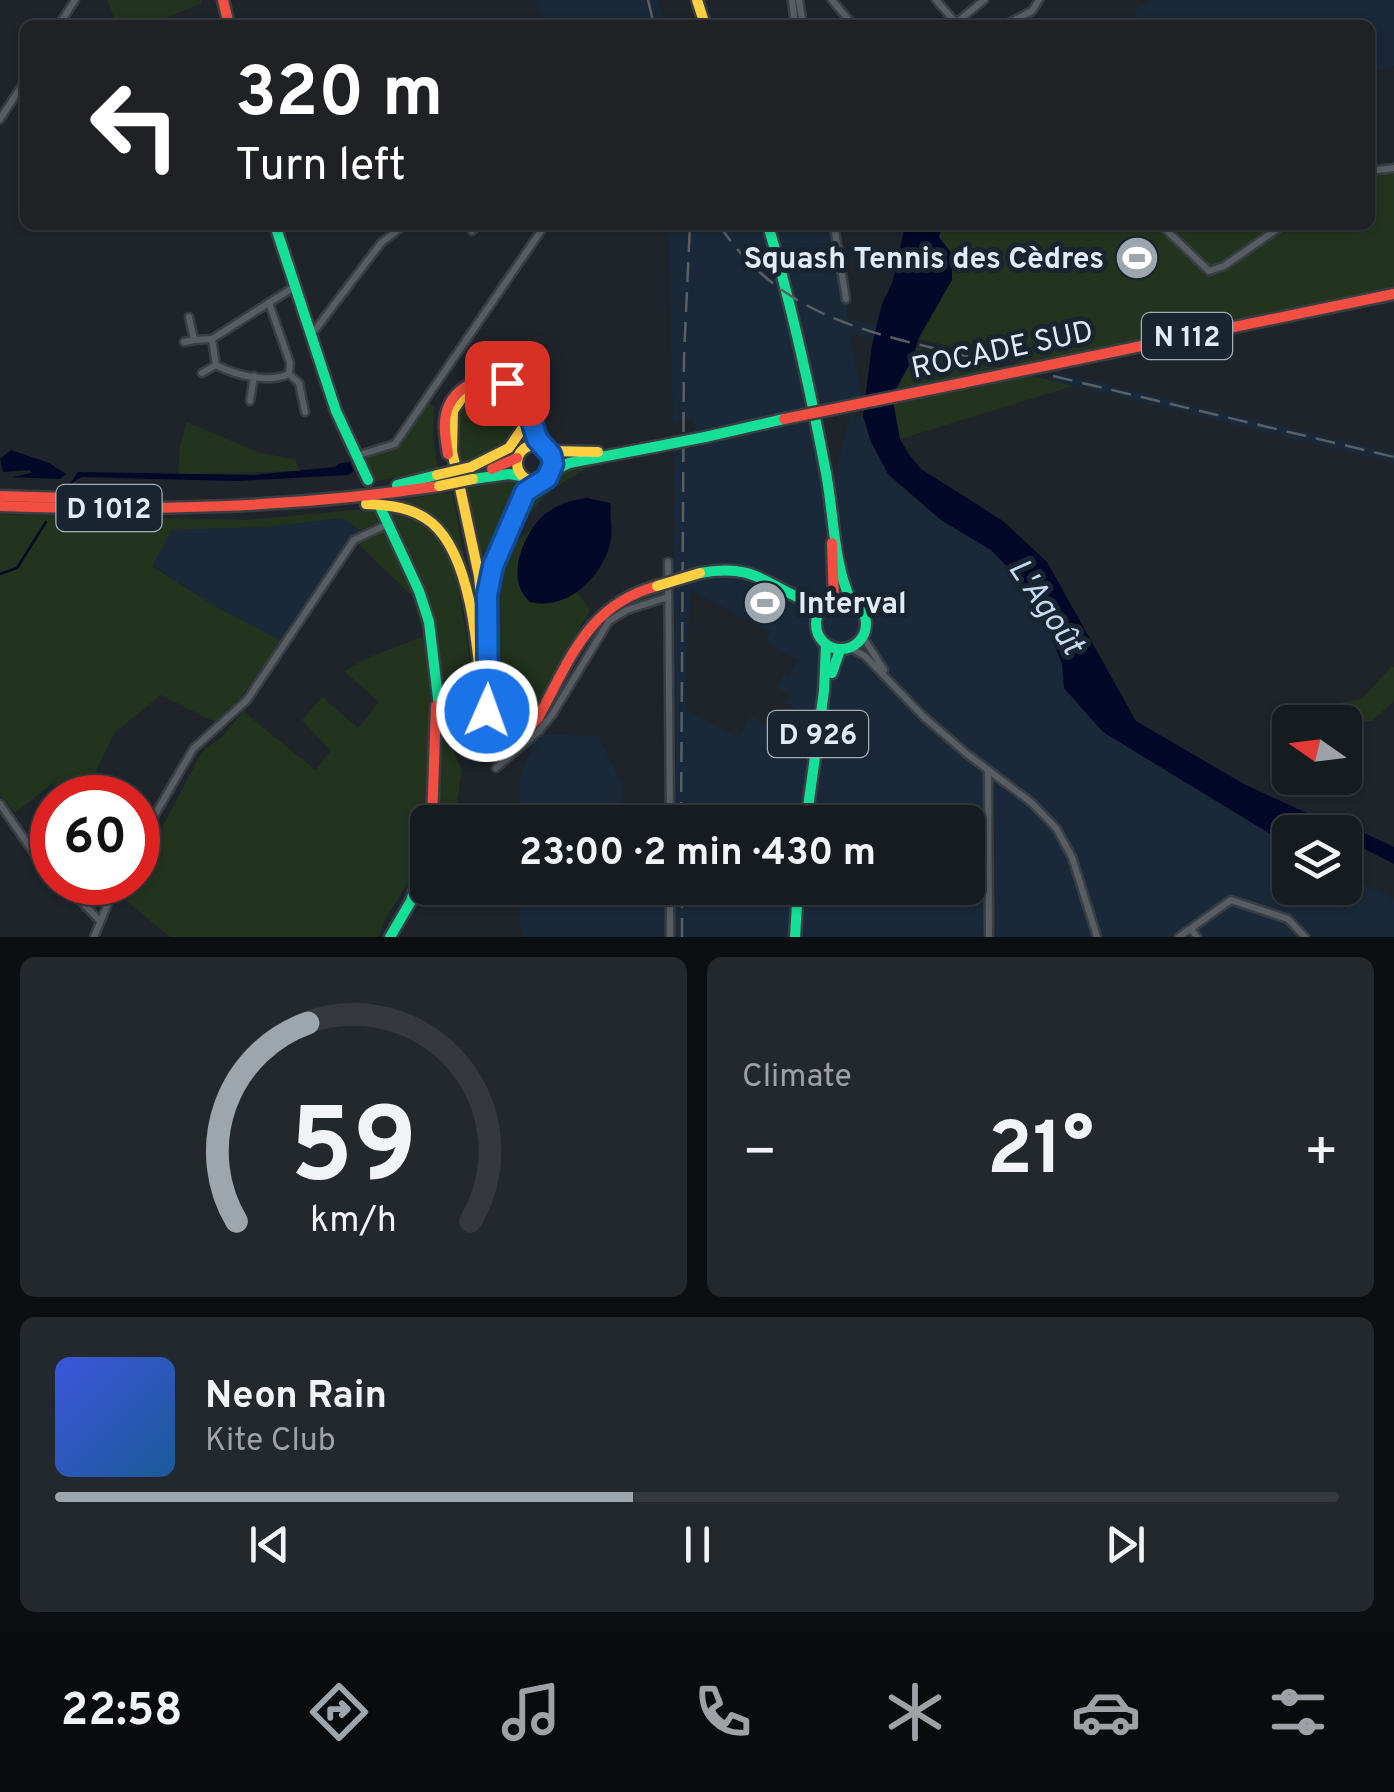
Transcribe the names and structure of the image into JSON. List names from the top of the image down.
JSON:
{
  "streets": {
    "main road": [
      "N 112",
      "ROCADE SUD",
      "D 1012",
      "D 926"
    ]
  },
  "crossings": [
    ["ROCADE SUD", "D 1012"]
  ],
  "water": ["L'Agoût"],
  "places": {
    "sports": ["Squash Tennis des Cèdres", "Interval"]
  },
  "north": "left",
  "page": {
    "turn": ["320 m", "Turn left"],
    "limit": "60",
    "trip": "23:00 · 2 min · 430 m",
    "tile": "Climate",
    "heat": ["−", "21°", "+"],
    "song": ["Neon Rain", "Kite Club"],
    "tabs": "22:58",
    "gauge": ["59", "km/h"]
  }
}
